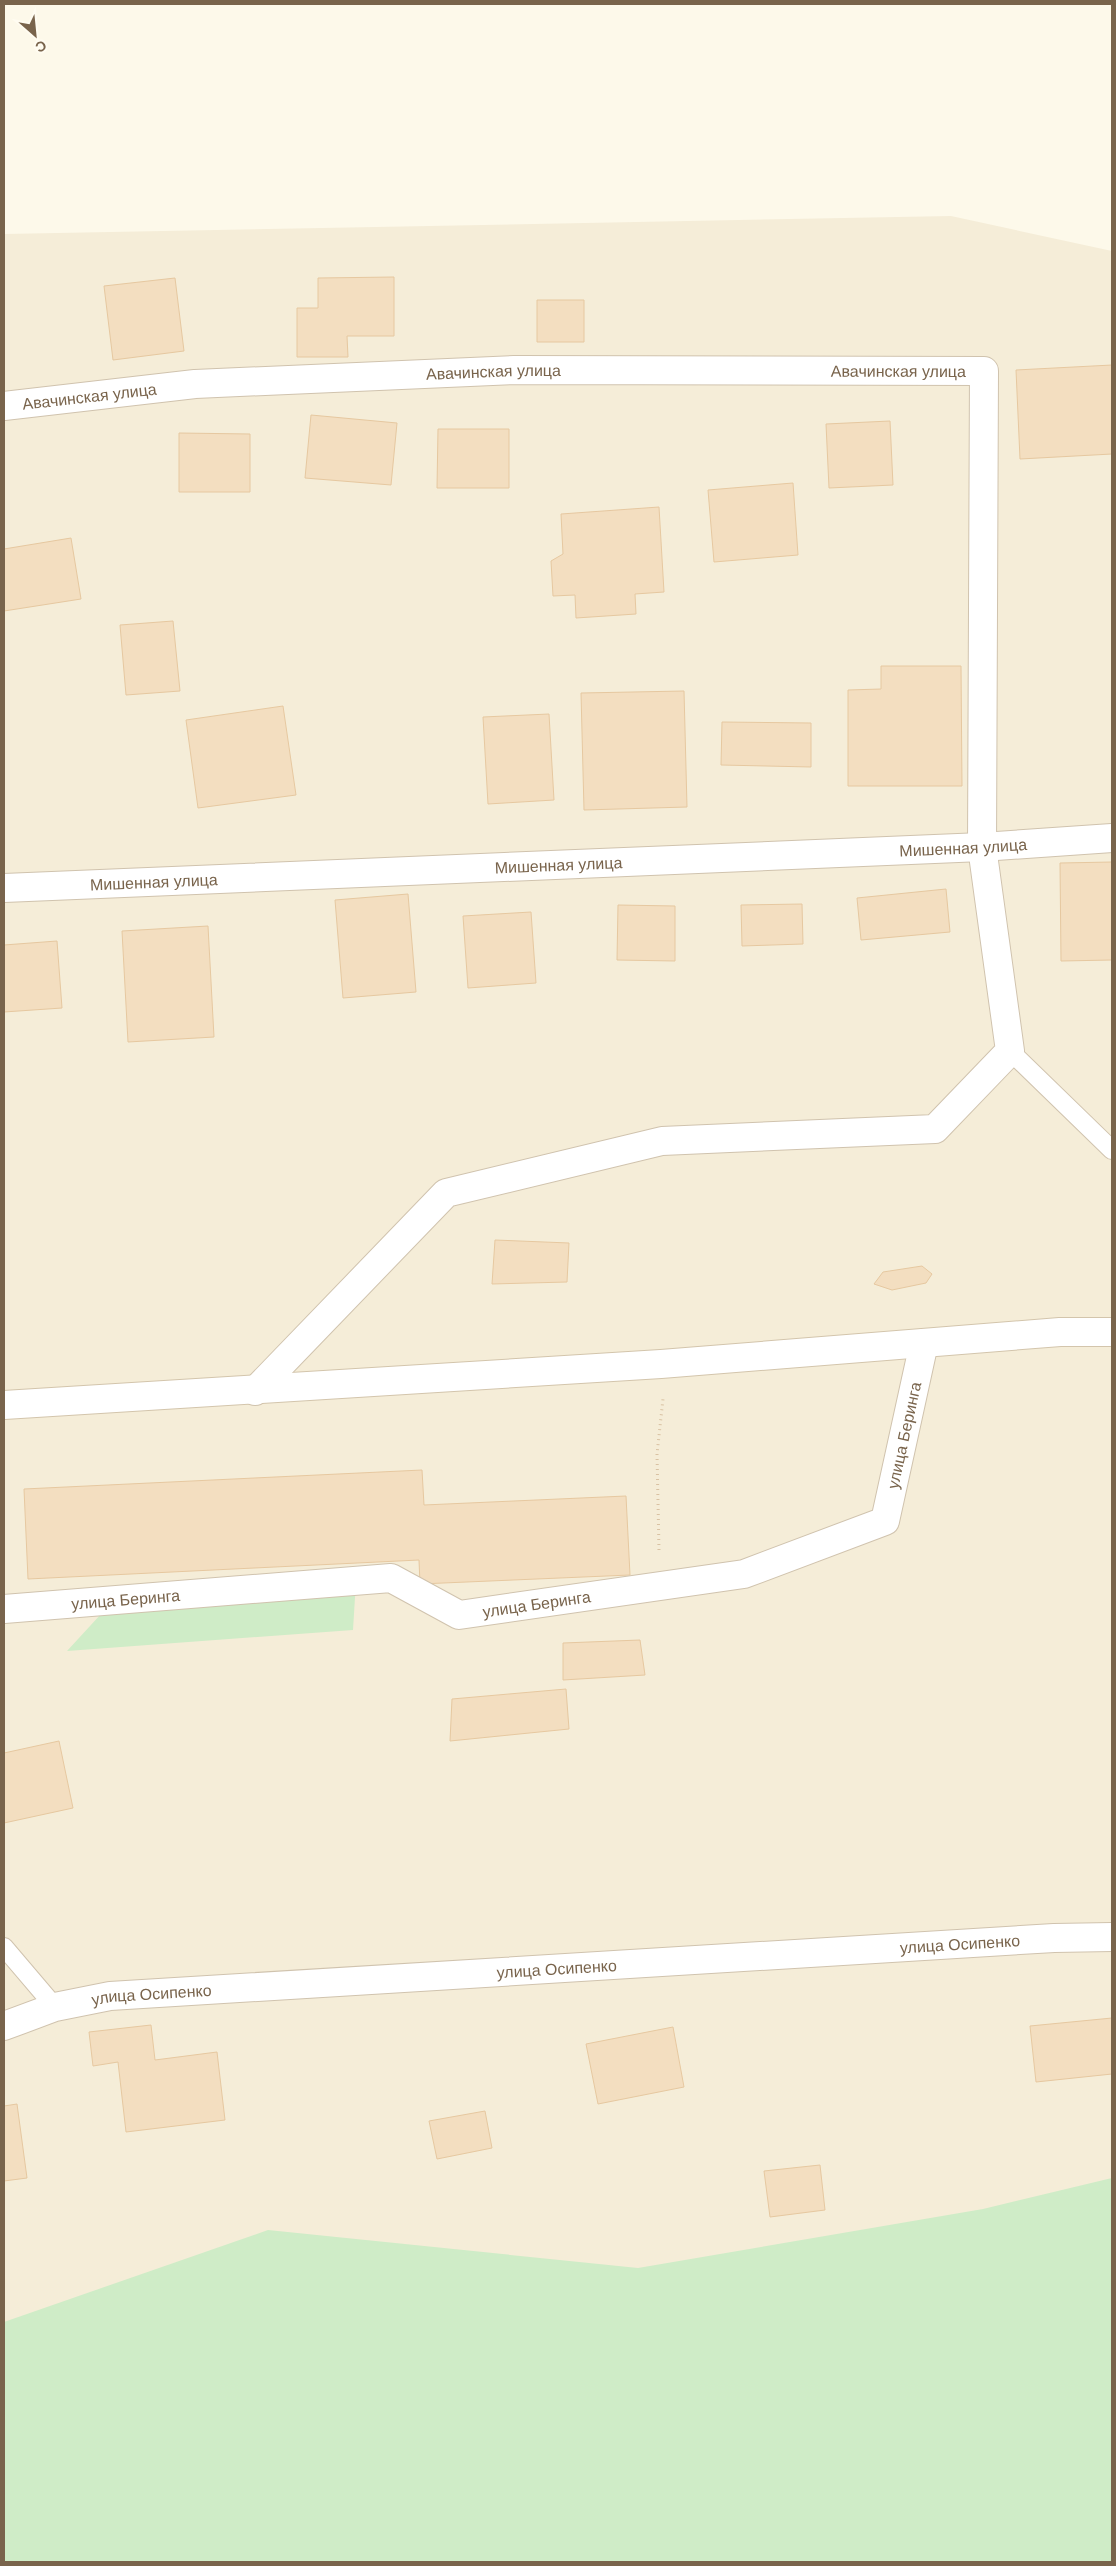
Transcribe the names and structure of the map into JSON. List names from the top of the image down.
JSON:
{
  "streets": {
    "street": [
      "Авачинская улица",
      "Мишенная улица",
      "улица Беринга",
      "улица Осипенко"
    ]
  },
  "crossings": [
    ["Авачинская улица", "Мишенная улица"]
  ],
  "north": "bottom right"
}
